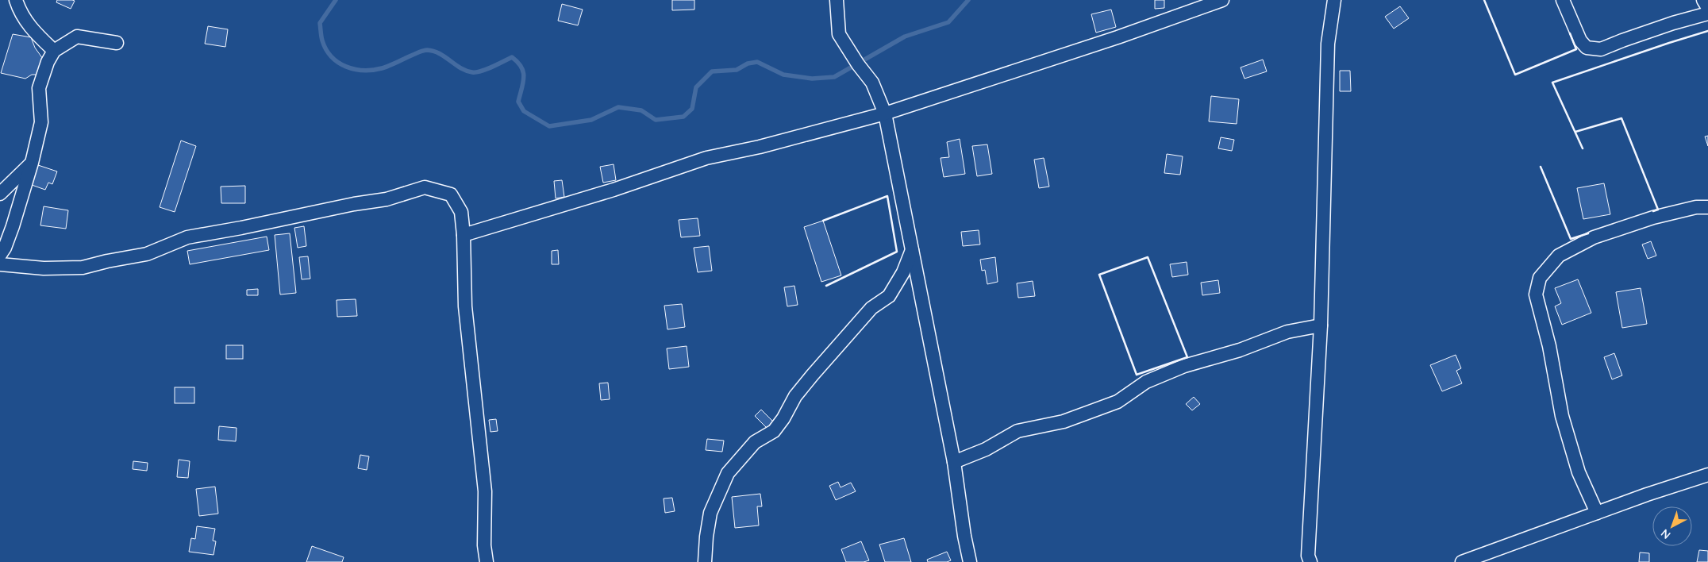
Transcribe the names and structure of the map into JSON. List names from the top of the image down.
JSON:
{
  "north": "bottom left"
}
